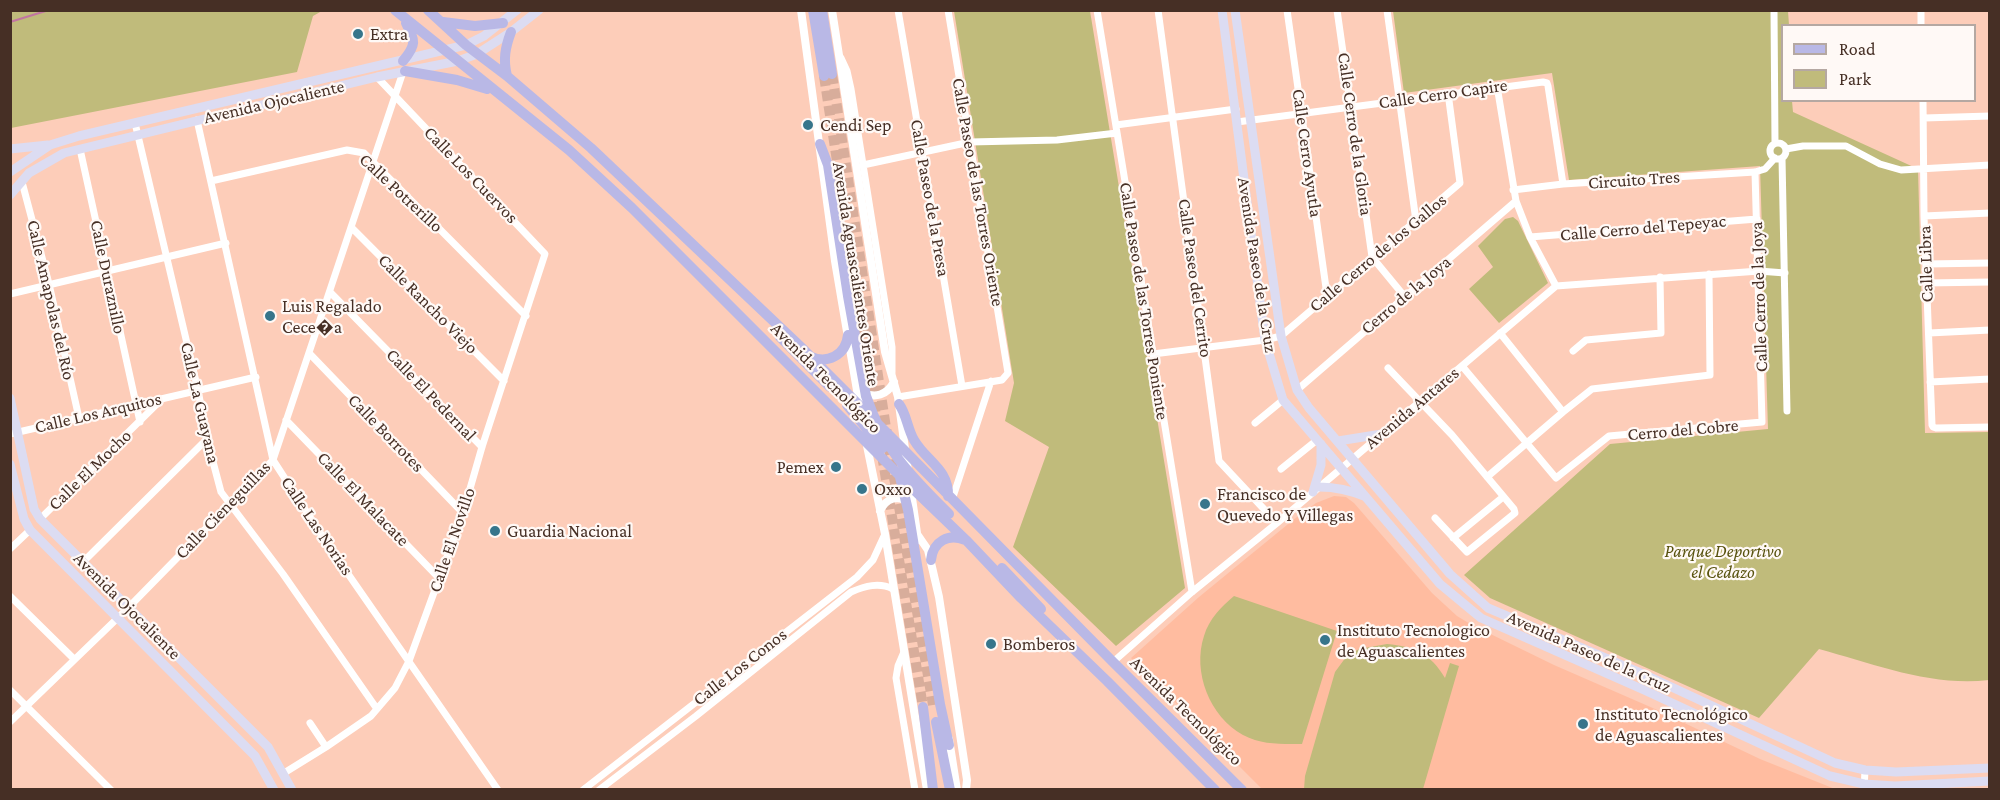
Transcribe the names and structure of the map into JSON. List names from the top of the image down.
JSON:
{
  "streets": {
    "main road": ["Avenida Ojocaliente", "Avenida Paseo de la Cruz", "Avenida Tecnológico"],
    "street": [
      "Calle Cerro Capire",
      "Calle Cerro de la Gloria",
      "Calle Cerro Ayutla",
      "Calle Los Cuervos",
      "Circuito Tres",
      "Calle Paseo de las Torres Oriente",
      "Calle Potrerillo",
      "Calle Paseo de la Presa",
      "Calle Cerro del Tepeyac",
      "Calle Cerro de los Gallos",
      "Calle Libra",
      "Avenida Aguascalientes Oriente",
      "Calle Duraznillo",
      "Calle Paseo del Cerrito",
      "Cerro de la Joya",
      "Calle Cerro de la Joya",
      "Calle Amapolas del Río",
      "Calle Paseo de las Torres Poniente",
      "Calle Rancho Viejo",
      "Calle El Pedernal",
      "Calle La Guayana",
      "Avenida Antares",
      "Calle Los Arquitos",
      "Cerro del Cobre",
      "Calle Borrotes",
      "Calle El Mocho",
      "Calle El Malacate",
      "Calle Cieneguillas",
      "Calle Las Norias",
      "Calle El Novillo",
      "Calle Los Conos"
    ]
  },
  "crossings": [
    ["Calle Cerro Capire", "Calle Cerro de la Gloria"],
    ["Calle Cerro Capire", "Calle Cerro Ayutla"],
    ["Calle Cerro Capire", "Circuito Tres"],
    ["Calle Cerro Capire", "Calle Cerro de los Gallos"],
    ["Calle Cerro Capire", "Avenida Paseo de la Cruz"],
    ["Avenida Ojocaliente", "Calle Los Cuervos"],
    ["Avenida Ojocaliente", "Calle Duraznillo"],
    ["Avenida Ojocaliente", "Calle Amapolas del Río"],
    ["Avenida Ojocaliente", "Avenida Tecnológico"],
    ["Avenida Ojocaliente", "Calle La Guayana"],
    ["Avenida Ojocaliente", "Calle Los Arquitos"],
    ["Avenida Ojocaliente", "Calle El Mocho"],
    ["Avenida Ojocaliente", "Calle Cieneguillas"],
    ["Avenida Ojocaliente", "Calle Las Norias"],
    ["Avenida Ojocaliente", "Calle El Novillo"],
    ["Calle Cerro de la Gloria", "Calle Cerro de los Gallos"],
    ["Calle Cerro Ayutla", "Calle Cerro de los Gallos"],
    ["Calle Los Cuervos", "Calle Cieneguillas"],
    ["Calle Los Cuervos", "Calle El Novillo"],
    ["Circuito Tres", "Calle Cerro de la Joya"],
    ["Calle Potrerillo", "Calle Cieneguillas"],
    ["Calle Potrerillo", "Calle Las Norias"],
    ["Calle Potrerillo", "Calle El Novillo"],
    ["Calle Cerro del Tepeyac", "Calle Cerro de la Joya"],
    ["Calle Cerro de los Gallos", "Avenida Paseo de la Cruz"],
    ["Avenida Paseo de la Cruz", "Cerro de la Joya"],
    ["Avenida Paseo de la Cruz", "Avenida Antares"],
    ["Avenida Aguascalientes Oriente", "Avenida Tecnológico"],
    ["Avenida Aguascalientes Oriente", "Calle Los Conos"],
    ["Calle Duraznillo", "Calle Los Arquitos"],
    ["Calle Duraznillo", "Calle El Mocho"],
    ["Calle Paseo del Cerrito", "Avenida Antares"],
    ["Calle Cerro de la Joya", "Cerro del Cobre"],
    ["Calle Amapolas del Río", "Calle Los Arquitos"],
    ["Calle Paseo de las Torres Poniente", "Avenida Antares"],
    ["Calle Rancho Viejo", "Calle Cieneguillas"],
    ["Calle Rancho Viejo", "Calle El Novillo"],
    ["Avenida Tecnológico", "Avenida Antares"],
    ["Calle El Pedernal", "Calle Cieneguillas"],
    ["Calle El Pedernal", "Calle El Novillo"],
    ["Calle La Guayana", "Calle Los Arquitos"],
    ["Calle La Guayana", "Calle Cieneguillas"],
    ["Calle La Guayana", "Calle El Novillo"],
    ["Calle Los Arquitos", "Calle El Mocho"],
    ["Calle Los Arquitos", "Calle Las Norias"],
    ["Calle Borrotes", "Calle Cieneguillas"],
    ["Calle Borrotes", "Calle El Novillo"],
    ["Calle El Malacate", "Calle Cieneguillas"],
    ["Calle El Malacate", "Calle El Novillo"],
    ["Calle Cieneguillas", "Calle Las Norias"],
    ["Calle Las Norias", "Calle El Novillo"]
  ],
  "parks": ["Parque Deportivo el Cedazo"],
  "places": [
    "Extra",
    "Cendi Sep",
    "Luis Regalado Cece�a",
    "Pemex",
    "Oxxo",
    "Francisco de Quevedo Y Villegas",
    "Guardia Nacional",
    "Instituto Tecnologico de Aguascalientes",
    "Bomberos",
    "Instituto Tecnológico de Aguascalientes"
  ],
  "legend": ["Road", "Park"]
}
